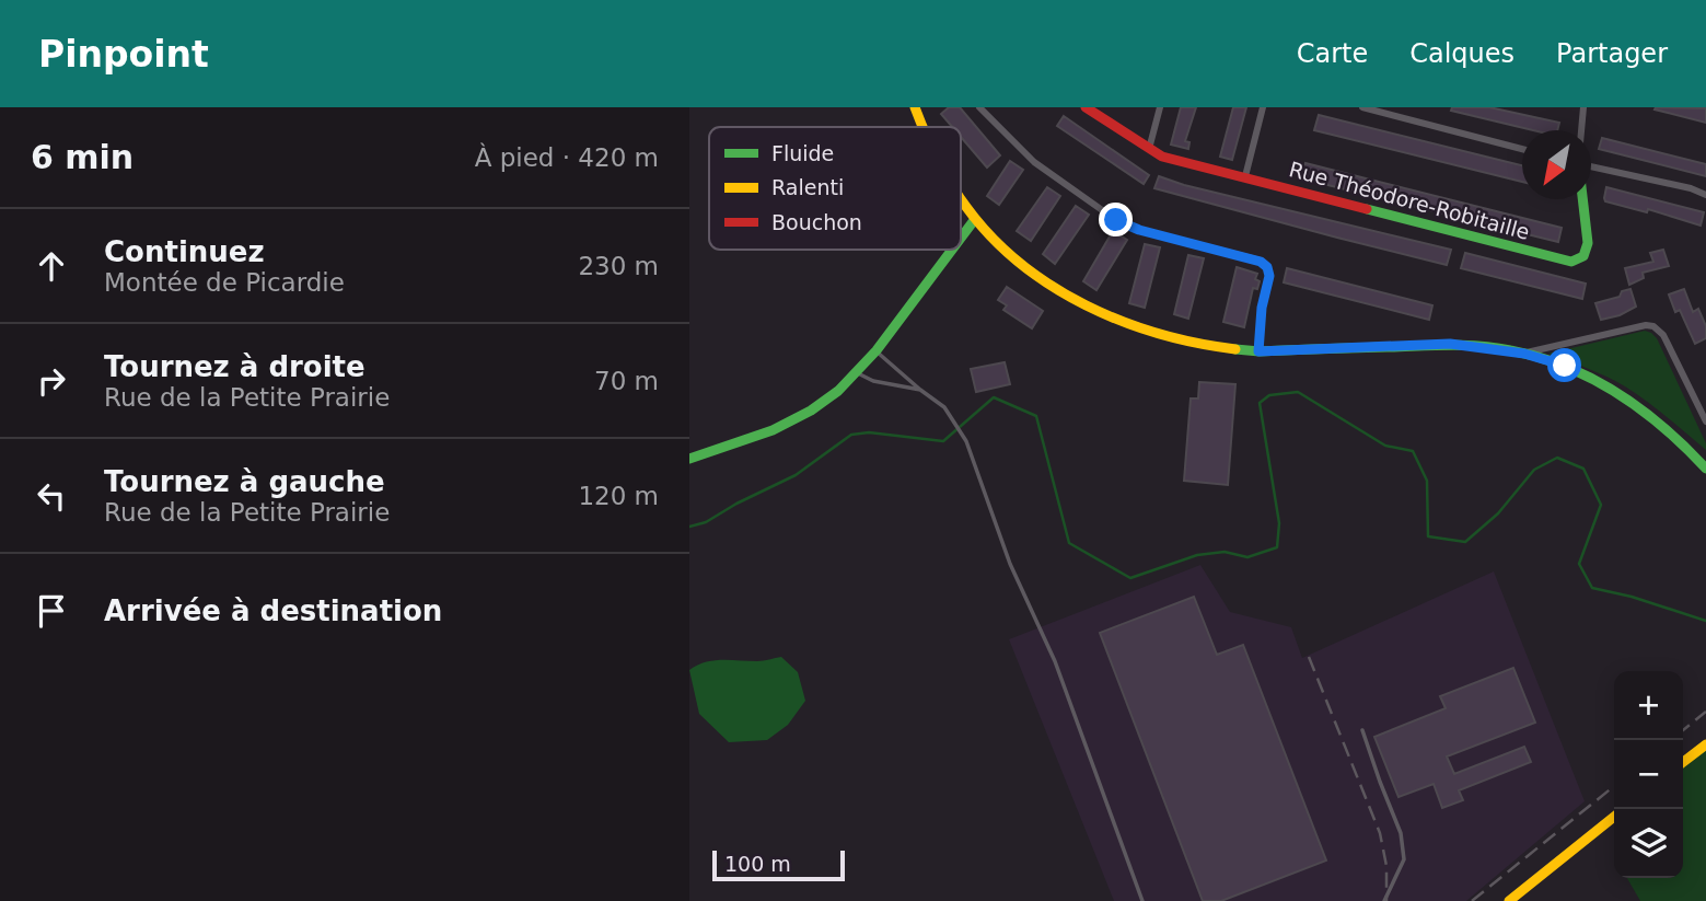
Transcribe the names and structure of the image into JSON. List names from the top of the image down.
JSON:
{
  "streets": {
    "street": ["Rue Théodore-Robitaille"]
  },
  "legend": ["Fluide", "Ralenti", "Bouchon"],
  "scale_bar": "100 m",
  "north": "bottom left",
  "page": {
    "header": "Pinpoint",
    "nav": ["Carte", "Calques", "Partager"],
    "heading": ["6 min", "À pied · 420 m"],
    "list": [
      ["Continuez", "Montée de Picardie", "230 m"],
      ["Tournez à droite", "Rue de la Petite Prairie", "70 m"],
      ["Tournez à gauche", "Rue de la Petite Prairie", "120 m"],
      "Arrivée à destination"
    ],
    "map_buttons": ["+", "−"],
    "scale": "100 m"
  }
}
